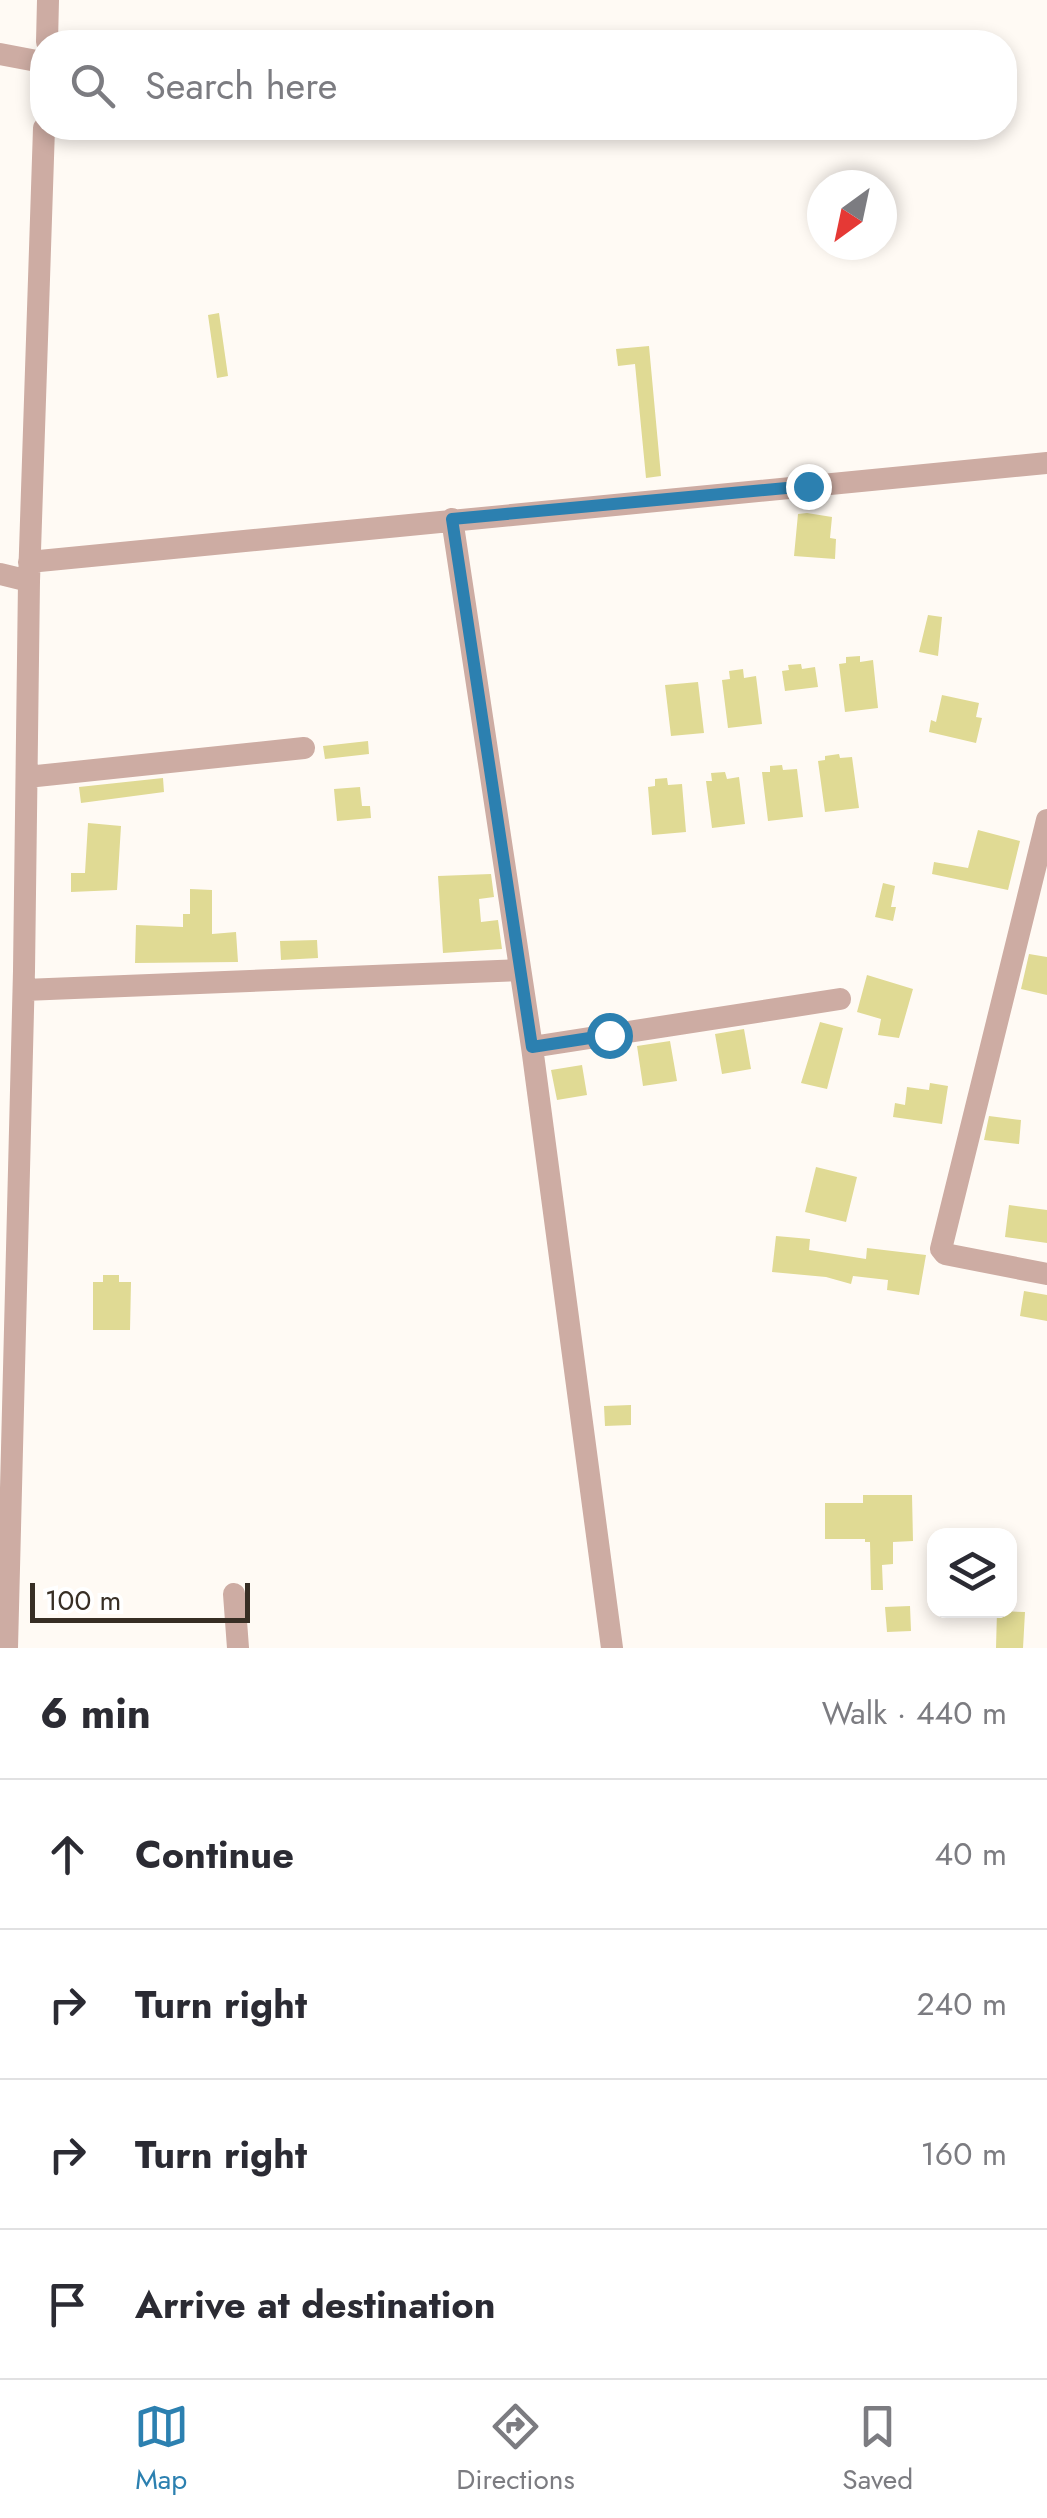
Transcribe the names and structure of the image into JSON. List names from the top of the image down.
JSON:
{
  "scale_bar": "100 m",
  "north": "bottom left",
  "page": {
    "search": "Search here",
    "scale": "100 m",
    "heading": ["6 min", "Walk · 440 m"],
    "list": [
      ["Continue", "40 m"],
      ["Turn right", "240 m"],
      ["Turn right", "160 m"],
      "Arrive at destination"
    ],
    "nav": ["Map", "Directions", "Saved"]
  }
}
